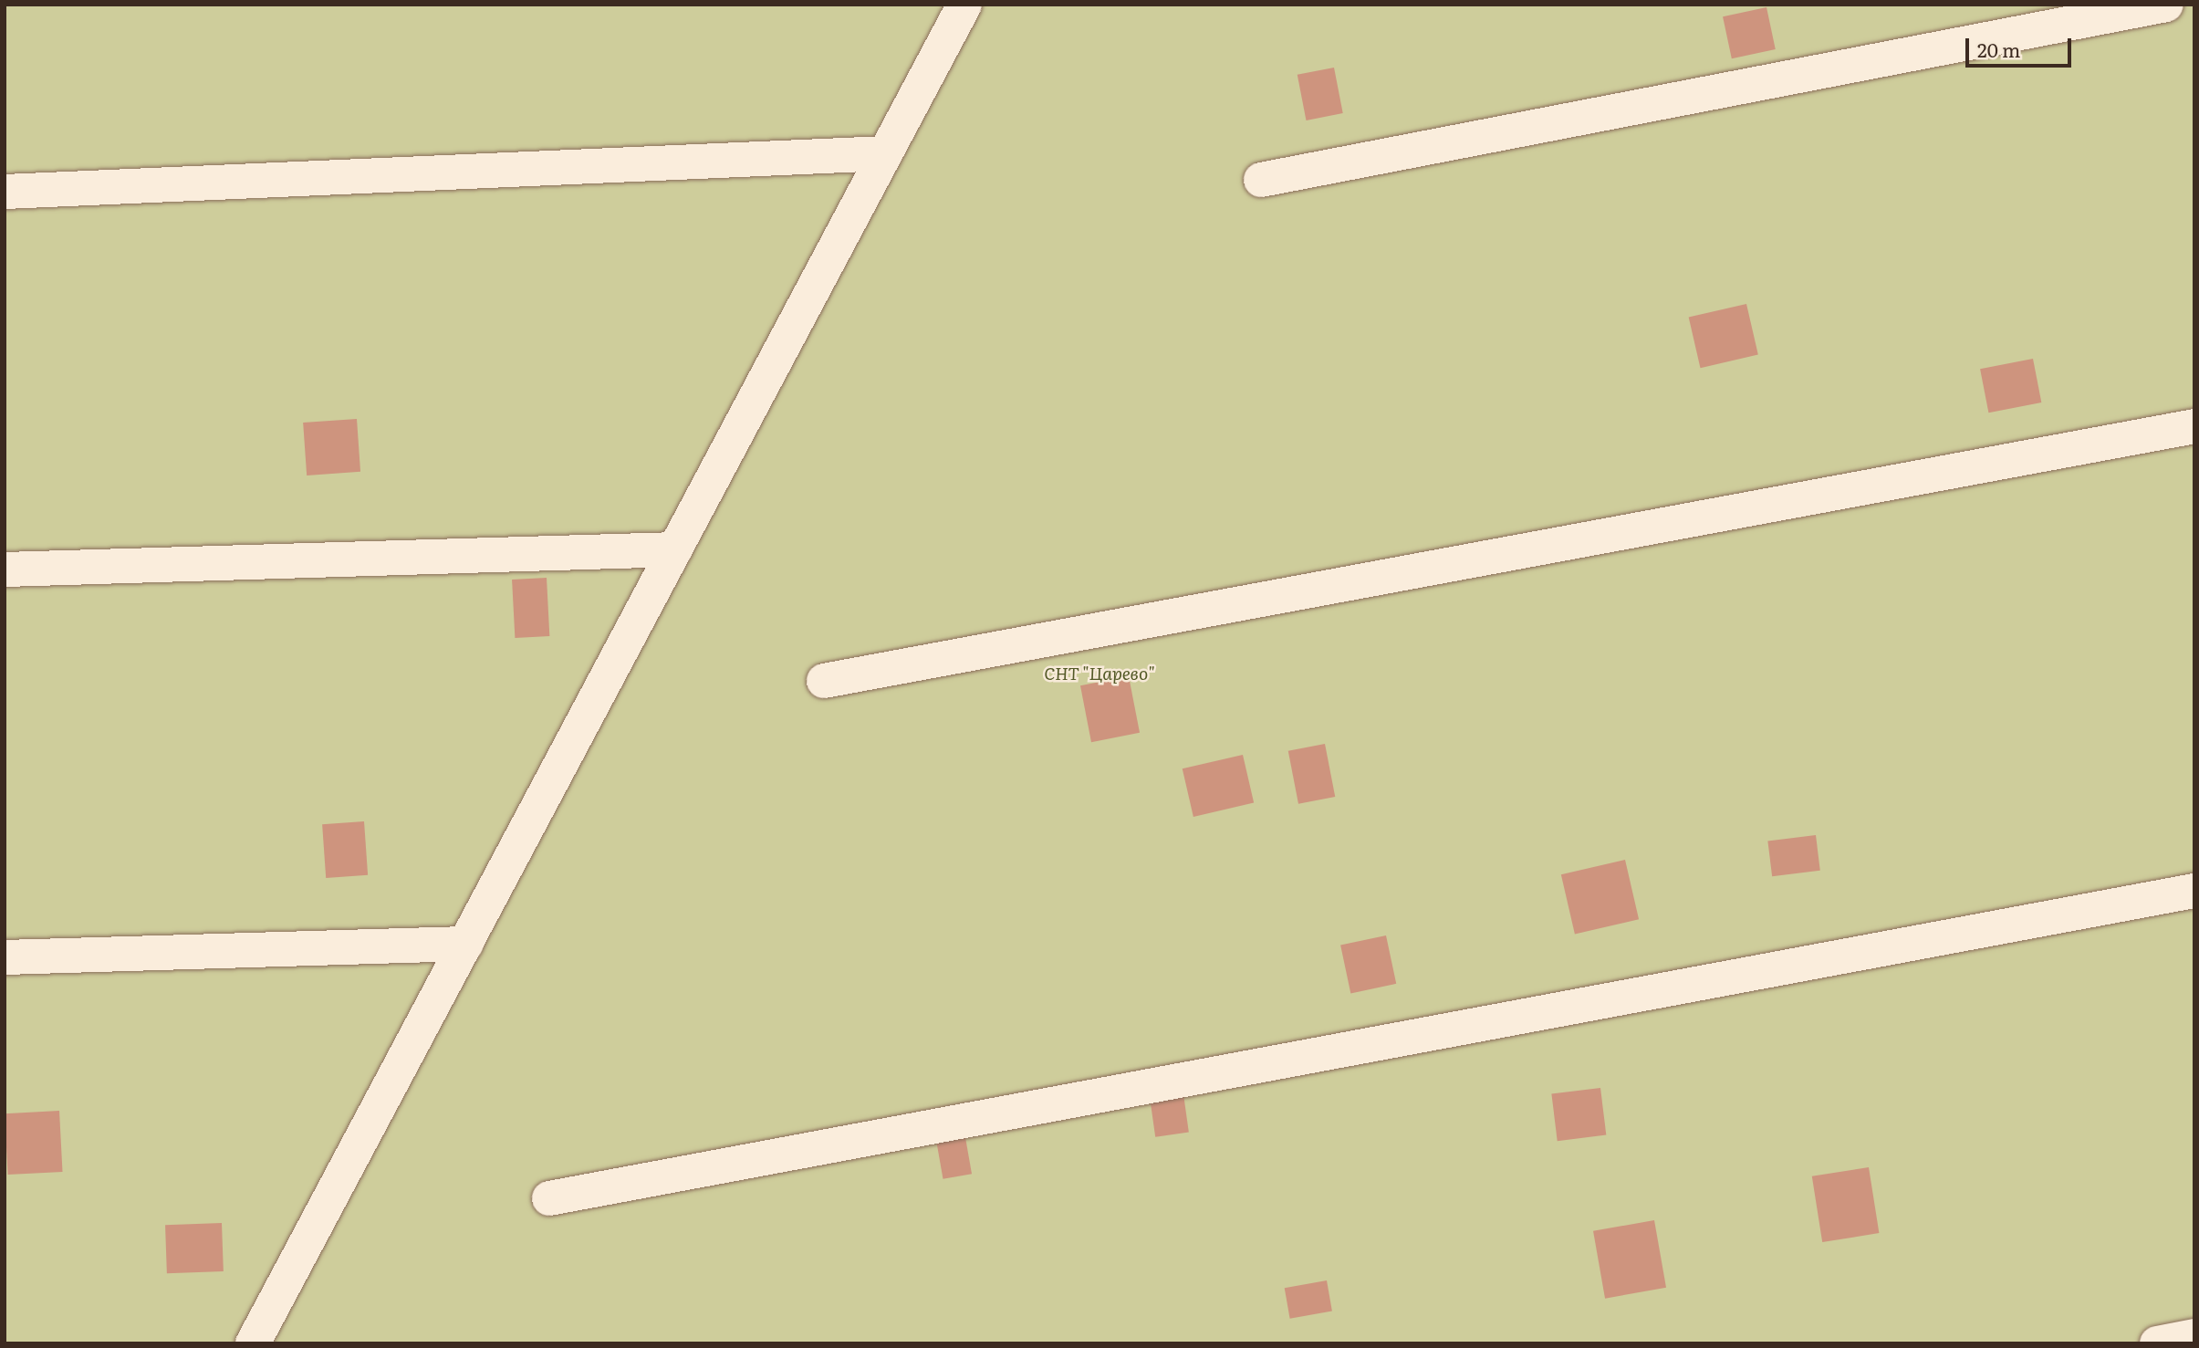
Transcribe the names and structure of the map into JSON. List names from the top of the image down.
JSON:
{
  "parks": ["СНТ \"Царево\""],
  "scale_bar": "20 m"
}
